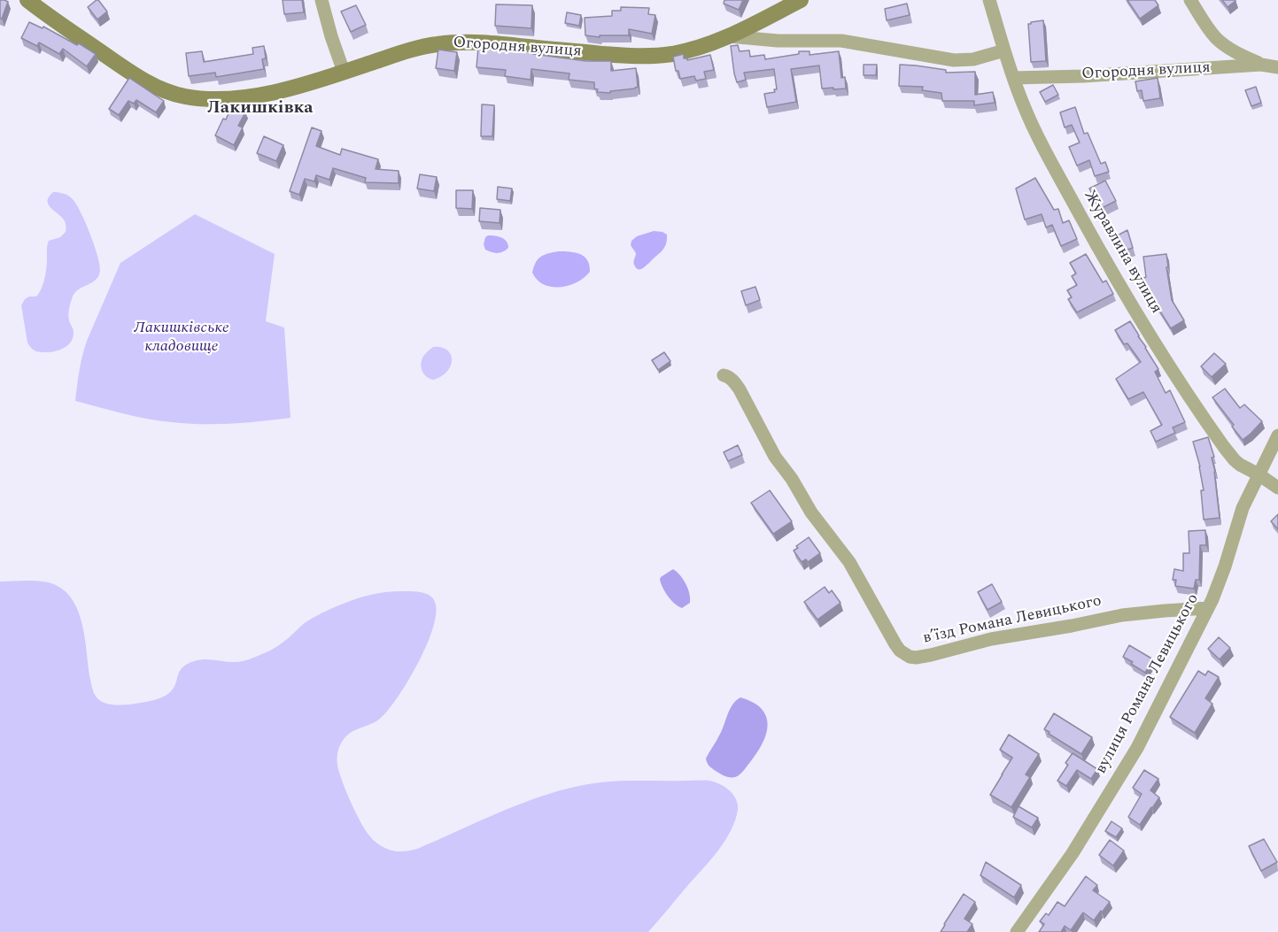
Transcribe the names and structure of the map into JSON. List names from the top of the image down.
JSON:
{
  "streets": {
    "street": [
      "Огородня вулиця",
      "Журавлина вулиця",
      "в’їзд Романа Левицького",
      "вулиця Романа Левицького"
    ]
  },
  "crossings": [
    ["Огородня вулиця", "Журавлина вулиця"],
    ["Журавлина вулиця", "вулиця Романа Левицького"],
    ["в’їзд Романа Левицького", "вулиця Романа Левицького"]
  ],
  "districts": ["Лакишківка"],
  "parks": ["Лакишківське кладовище"]
}
